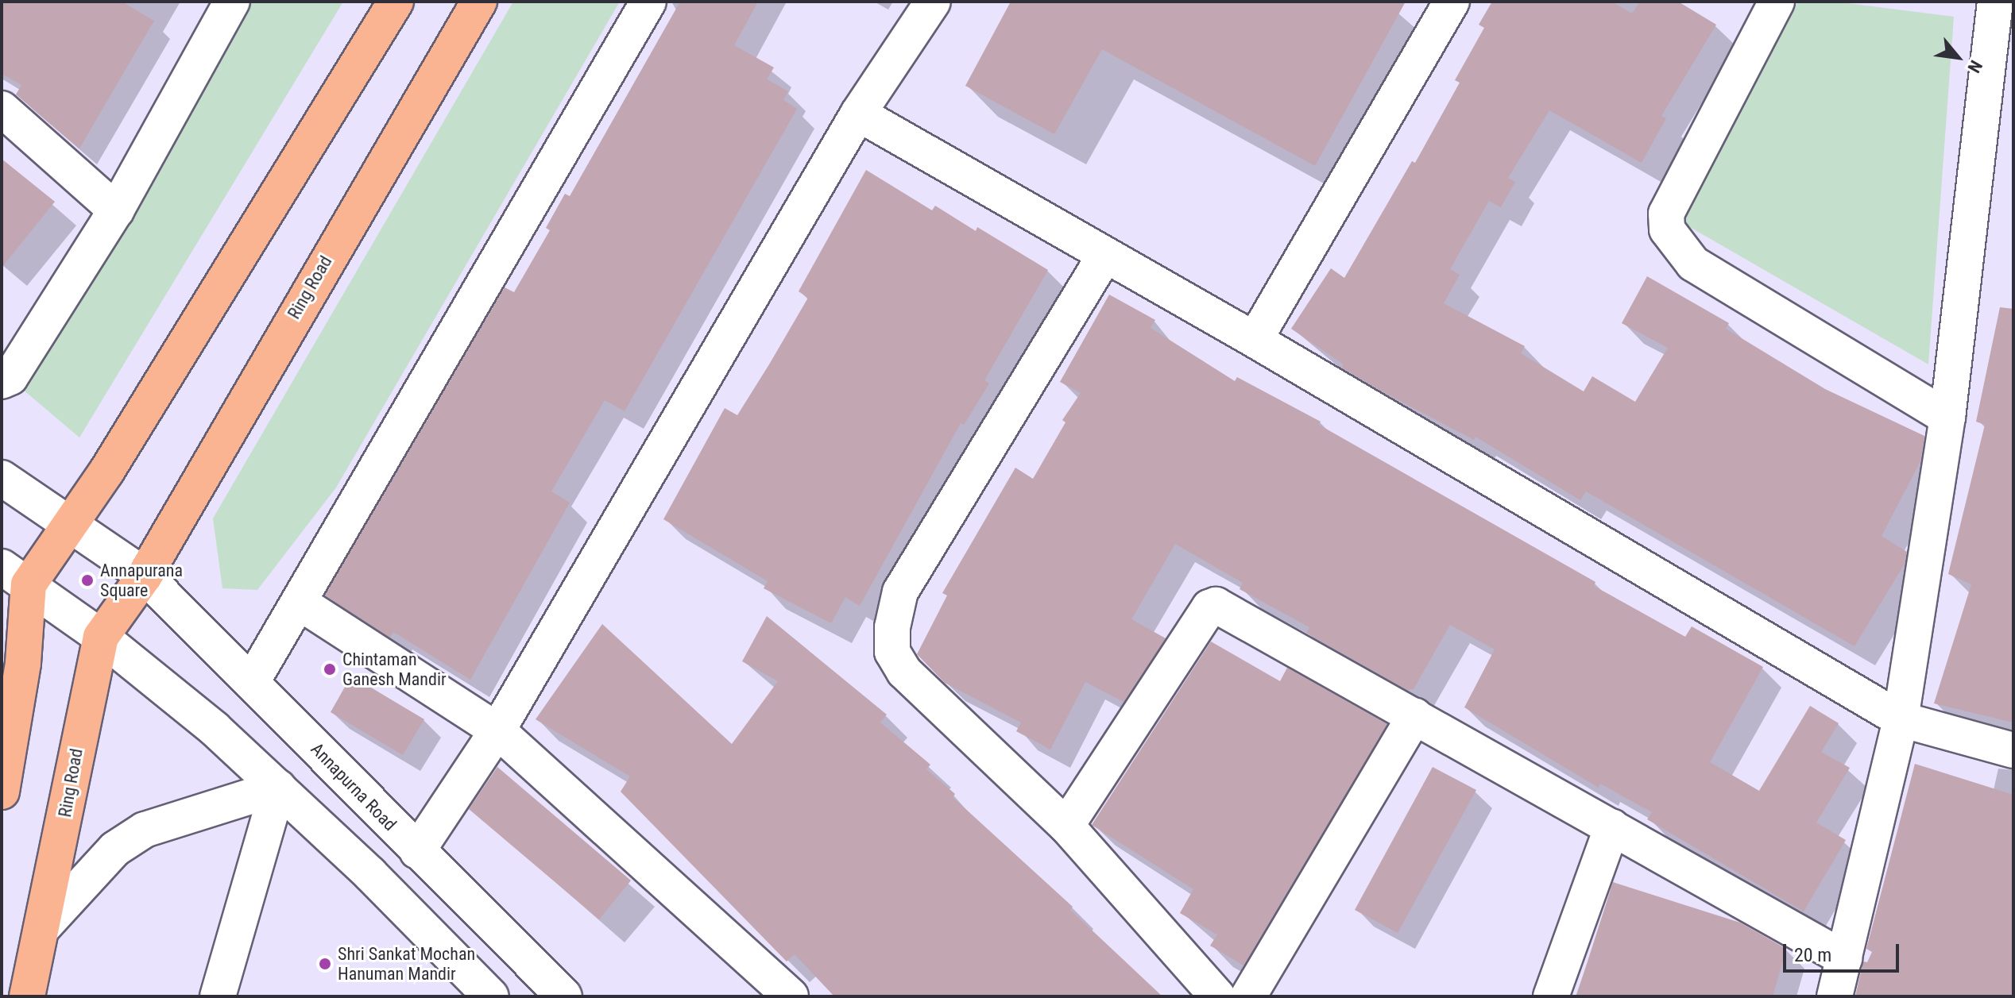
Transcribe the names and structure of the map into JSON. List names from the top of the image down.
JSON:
{
  "streets": {
    "highway": ["Ring Road"],
    "street": ["Annapurna Road"]
  },
  "crossings": [
    ["Ring Road", "Annapurna Road"]
  ],
  "places": ["Annapurana Square", "Chintaman Ganesh Mandir", "Shri Sankat Mochan Hanuman Mandir"],
  "scale_bar": "20 m",
  "north": "bottom right"
}
